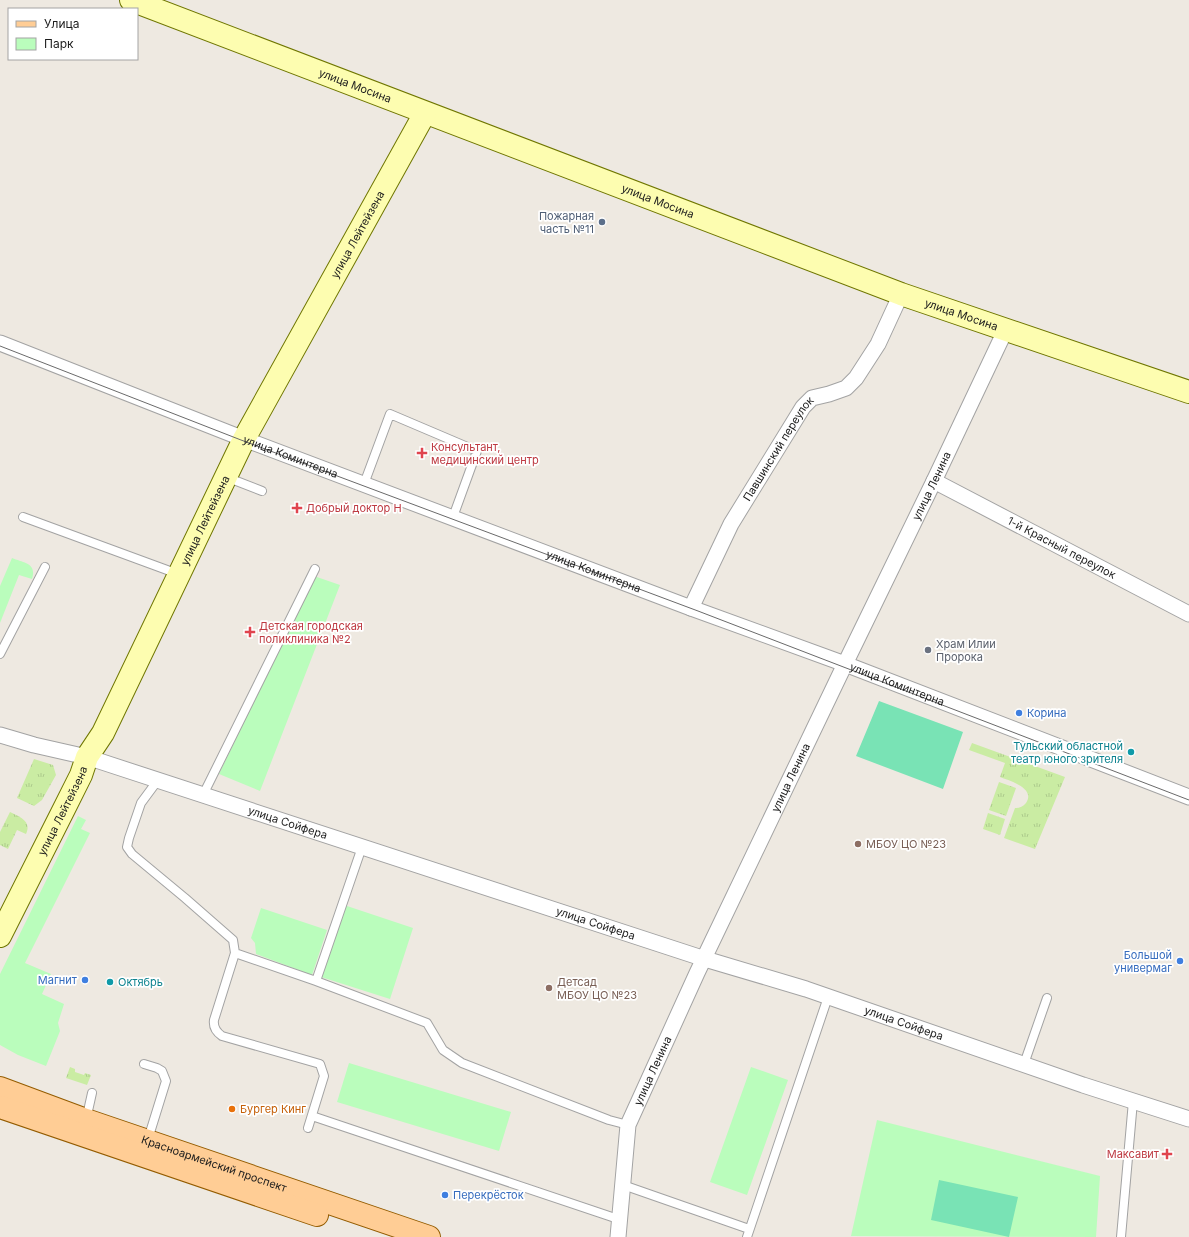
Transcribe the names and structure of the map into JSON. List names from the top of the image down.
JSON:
{
  "streets": {
    "main road": ["улица Мосина", "улица Лейтейзена", "Красноармейский проспект"],
    "street": [
      "Павшинский переулок",
      "улица Коминтерна",
      "улица Ленина",
      "1-й Красный переулок",
      "улица Сойфера"
    ]
  },
  "crossings": [
    ["улица Мосина", "улица Лейтейзена"],
    ["улица Мосина", "Павшинский переулок"],
    ["улица Мосина", "улица Ленина"],
    ["улица Лейтейзена", "улица Коминтерна"],
    ["улица Лейтейзена", "улица Сойфера"],
    ["Павшинский переулок", "улица Коминтерна"],
    ["улица Коминтерна", "улица Ленина"],
    ["улица Ленина", "1-й Красный переулок"],
    ["улица Ленина", "улица Сойфера"]
  ],
  "places": {
    "other": [
      "Пожарная часть №11",
      "Храм Илии Пророка",
      "Корина",
      "Тульский областной театр юного зрителя",
      "МБОУ ЦО №23",
      "Большой универмаг",
      "Магнит",
      "Октябрь",
      "Детсад МБОУ ЦО №23",
      "Бургер Кинг",
      "Перекрёсток"
    ],
    "health": [
      "Консультант, медицинский центр",
      "Добрый доктор Н",
      "Детская городская поликлиника №2",
      "Максавит"
    ]
  },
  "legend": ["Улица", "Парк"]
}
